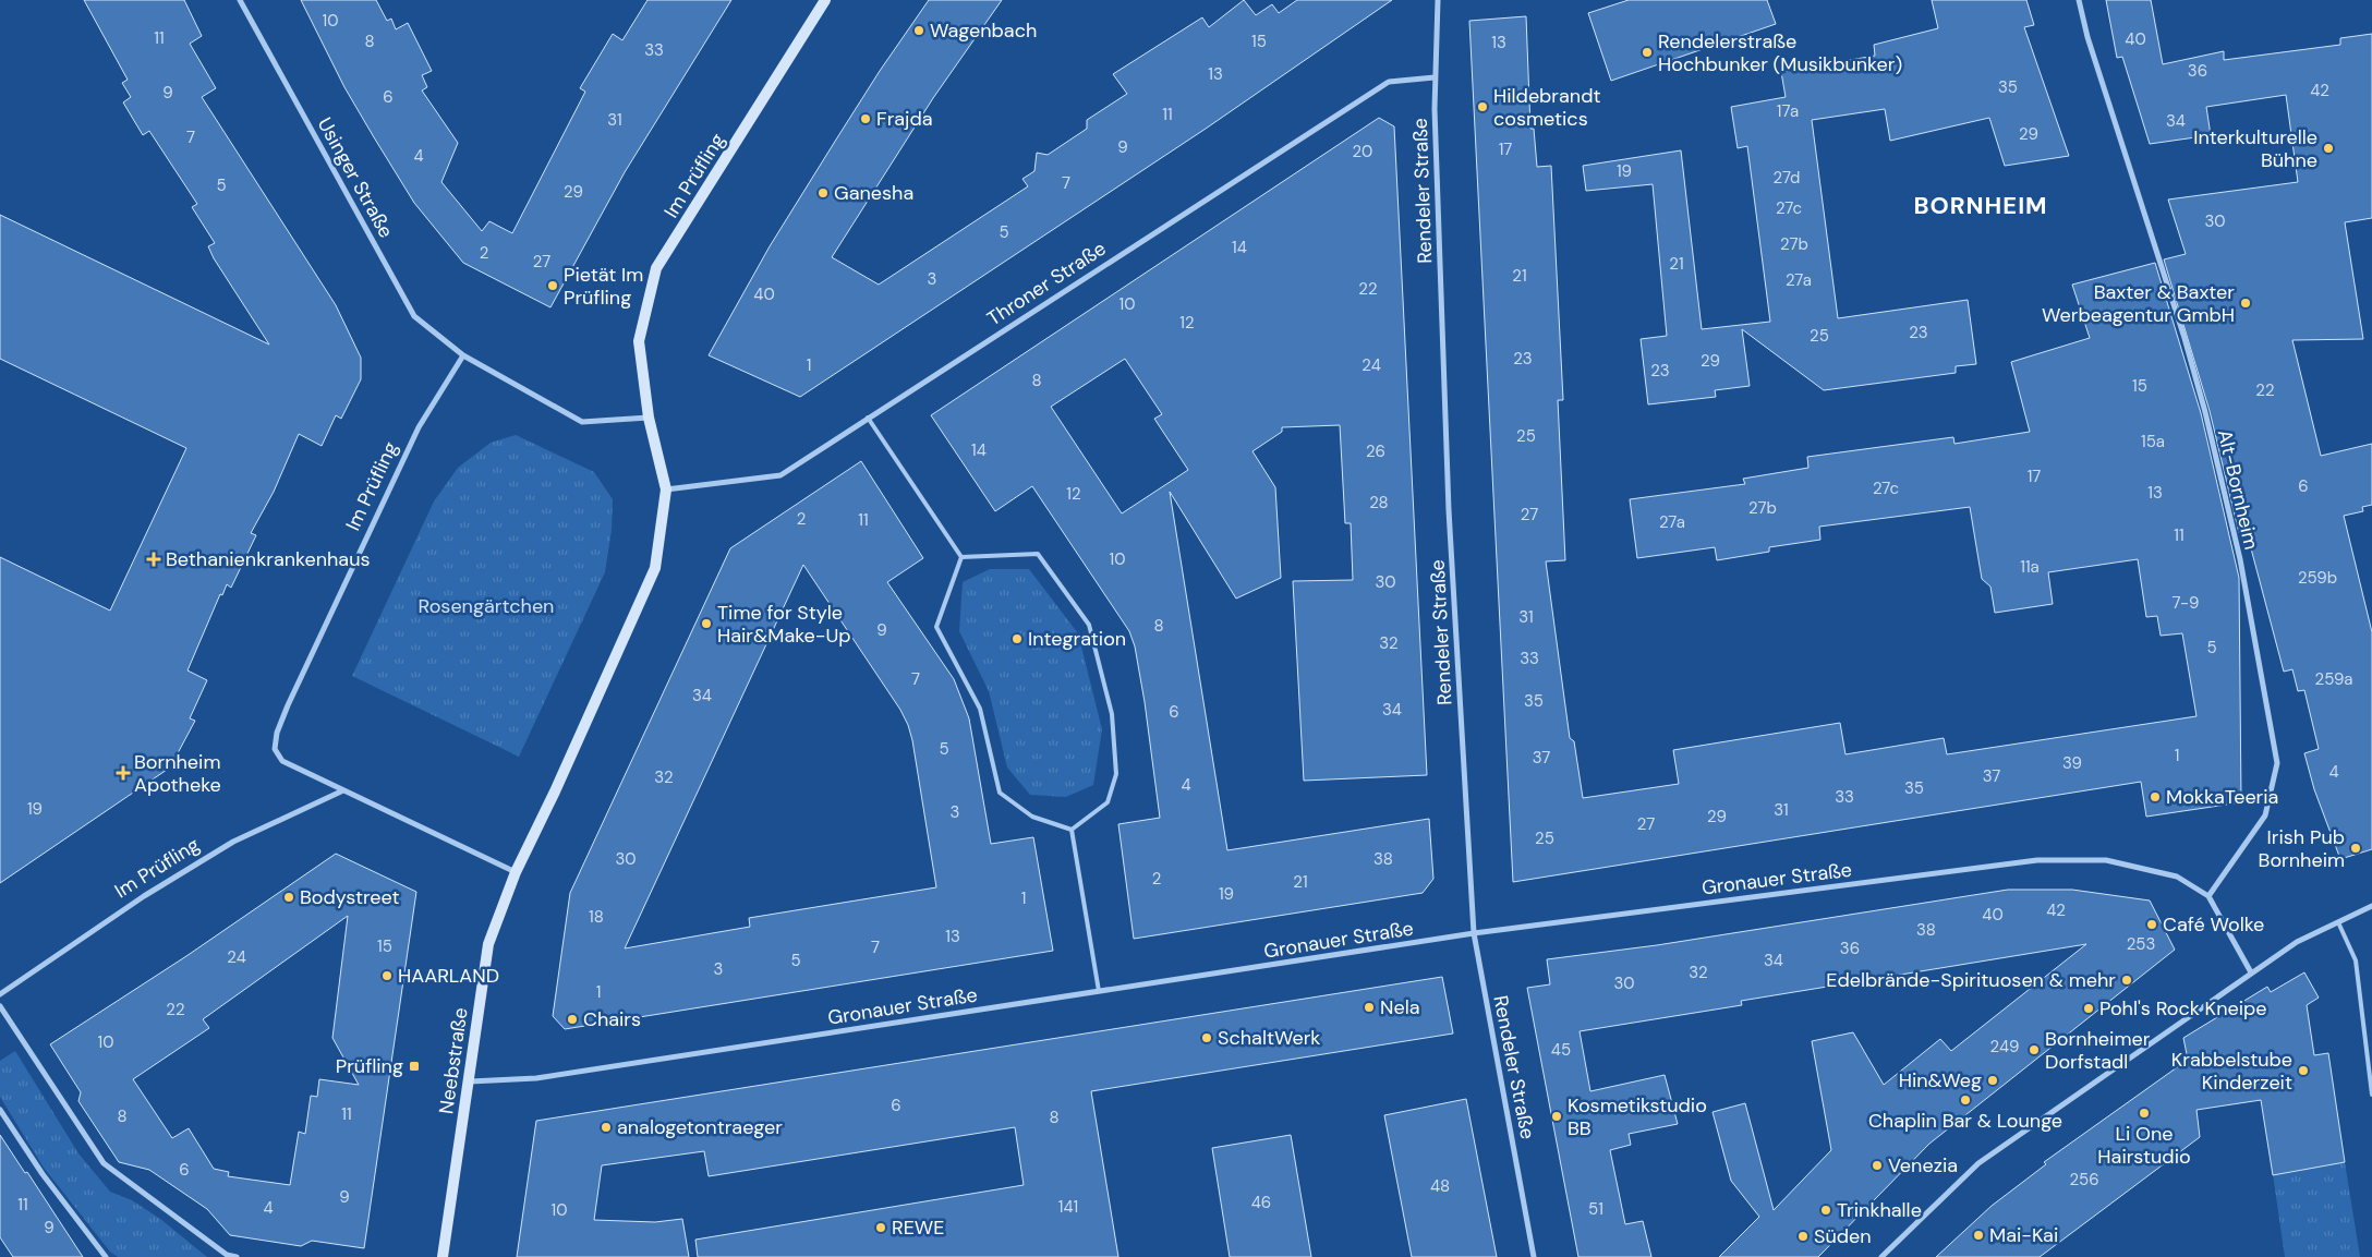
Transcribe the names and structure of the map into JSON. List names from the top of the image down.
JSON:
{
  "streets": {
    "main road": ["Im Prüfling", "Neebstraße"],
    "street": [
      "Usinger Straße",
      "Rendeler Straße",
      "Throner Straße",
      "Alt-Bornheim",
      "Gronauer Straße"
    ]
  },
  "crossings": [
    ["Im Prüfling", "Usinger Straße"],
    ["Im Prüfling", "Throner Straße"],
    ["Im Prüfling", "Neebstraße"],
    ["Rendeler Straße", "Throner Straße"],
    ["Rendeler Straße", "Gronauer Straße"],
    ["Alt-Bornheim", "Gronauer Straße"],
    ["Gronauer Straße", "Neebstraße"]
  ],
  "districts": ["BORNHEIM"],
  "parks": ["Rosengärtchen"],
  "places": {
    "other": [
      "Wagenbach",
      "Rendelerstraße Hochbunker (Musikbunker)",
      "Hildebrandt cosmetics",
      "Frajda",
      "Interkulturelle Bühne",
      "Ganesha",
      "Pietät Im Prüfling",
      "Baxter & Baxter Werbeagentur GmbH",
      "Time for Style Hair&Make-Up",
      "Integration",
      "MokkaTeeria",
      "Irish Pub Bornheim",
      "Bodystreet",
      "Café Wolke",
      "HAARLAND",
      "Edelbrände-Spirituosen & mehr",
      "Nela",
      "Pohl's Rock Kneipe",
      "Chairs",
      "SchaltWerk",
      "Bornheimer Dorfstadl",
      "Krabbelstube Kinderzeit",
      "Hin&Weg",
      "Chaplin Bar & Lounge",
      "Li One Hairstudio",
      "Kosmetikstudio BB",
      "analogetontraeger",
      "Venezia",
      "Trinkhalle",
      "REWE",
      "Mai-Kai",
      "Süden"
    ],
    "health": ["Bethanienkrankenhaus", "Bornheim Apotheke"],
    "transit": ["Prüfling"]
  },
  "house_numbers": [
    "10",
    "11",
    "40",
    "8",
    "15",
    "13",
    "33",
    "36",
    "13",
    "35",
    "42",
    "9",
    "6",
    "17a",
    "11",
    "31",
    "34",
    "29",
    "7",
    "9",
    "17",
    "20",
    "4",
    "19",
    "27d",
    "7",
    "5",
    "29",
    "27c",
    "30",
    "5",
    "27b",
    "14",
    "2",
    "27",
    "21",
    "21",
    "3",
    "27a",
    "22",
    "40",
    "10",
    "12",
    "23",
    "25",
    "23",
    "29",
    "1",
    "24",
    "23",
    "8",
    "15",
    "22",
    "25",
    "15a",
    "14",
    "26",
    "17",
    "6",
    "27c",
    "13",
    "12",
    "28",
    "27b",
    "27",
    "2",
    "11",
    "27a",
    "11",
    "10",
    "11a",
    "259b",
    "30",
    "7-9",
    "31",
    "8",
    "9",
    "32",
    "5",
    "33",
    "7",
    "259a",
    "34",
    "35",
    "34",
    "6",
    "5",
    "1",
    "37",
    "39",
    "4",
    "37",
    "32",
    "4",
    "35",
    "33",
    "19",
    "31",
    "3",
    "29",
    "27",
    "25",
    "30",
    "38",
    "2",
    "21",
    "19",
    "1",
    "42",
    "40",
    "18",
    "38",
    "13",
    "253",
    "15",
    "7",
    "36",
    "24",
    "5",
    "34",
    "3",
    "32",
    "30",
    "1",
    "22",
    "10",
    "249",
    "45",
    "6",
    "11",
    "8",
    "8",
    "6",
    "256",
    "48",
    "9",
    "46",
    "11",
    "141",
    "4",
    "51",
    "10",
    "9"
  ]
}
